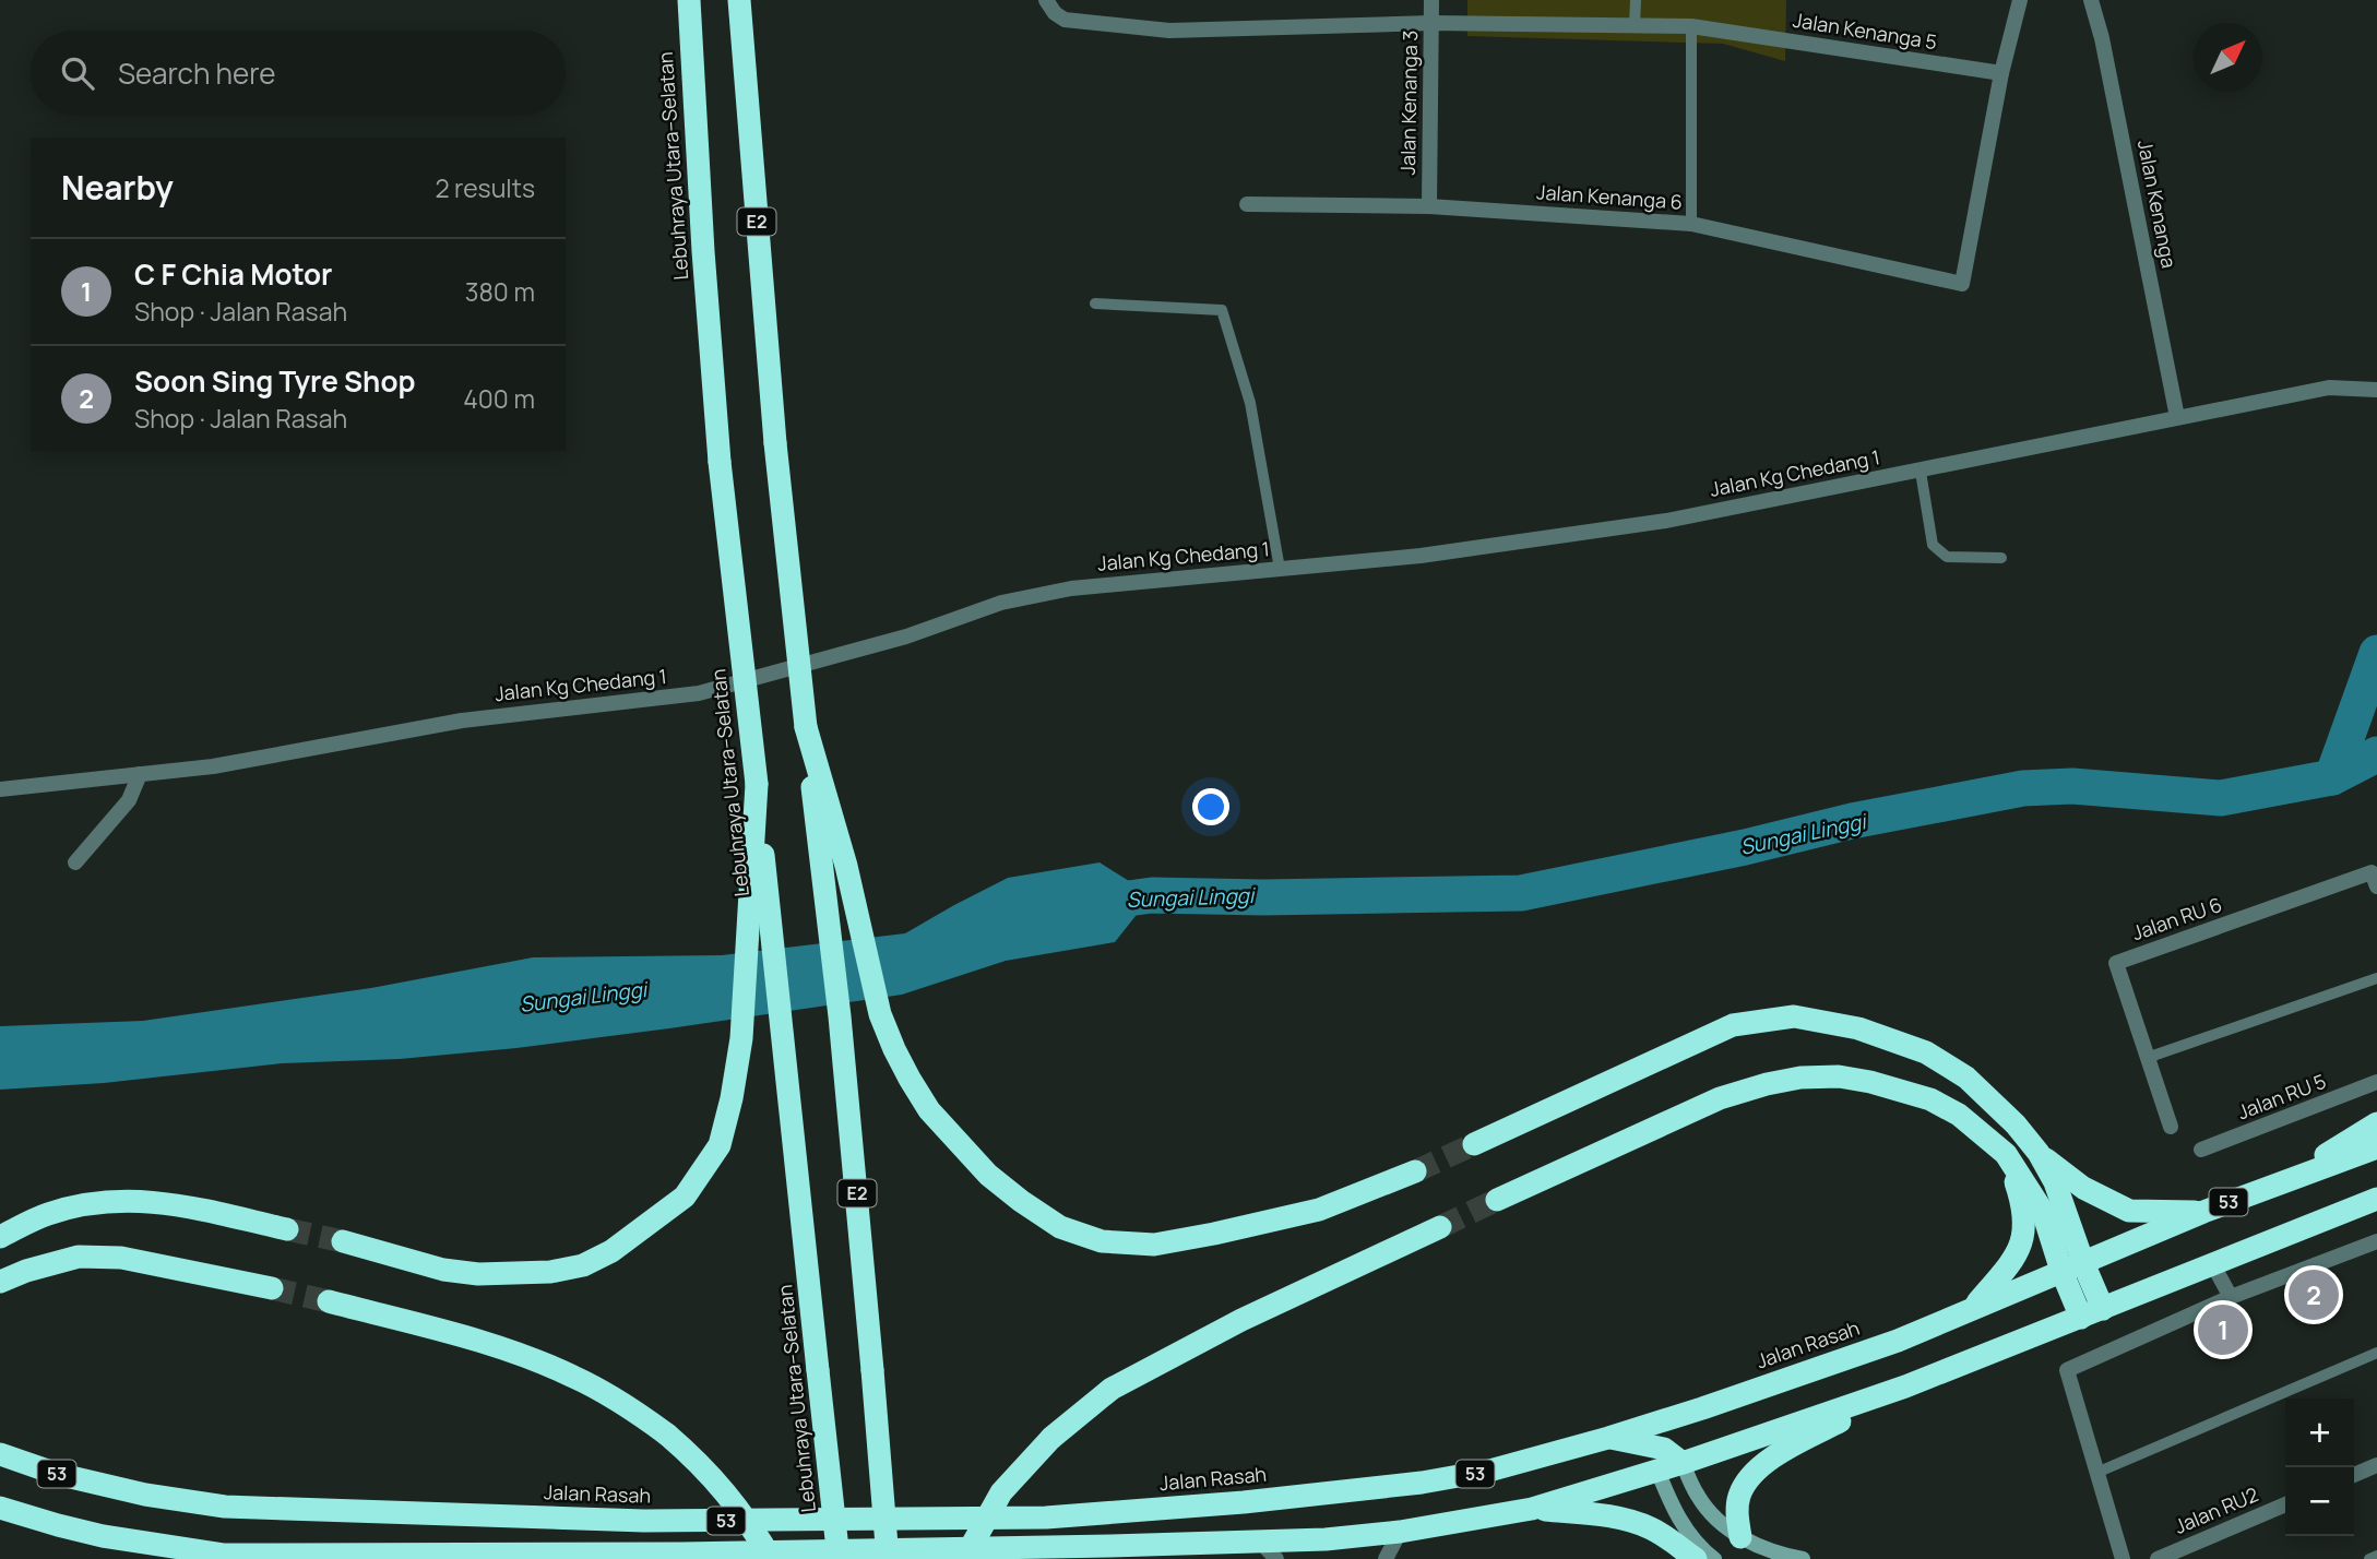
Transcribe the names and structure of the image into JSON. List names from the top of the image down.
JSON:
{
  "streets": {
    "highway": [
      "Lebuhraya Utara–Selatan",
      "E2",
      "53",
      "Jalan Rasah"
    ],
    "street": [
      "Jalan Kenanga 5",
      "Jalan Kenanga 3",
      "Jalan Kenanga 6",
      "Jalan Kenanga",
      "Jalan Kg Chedang 1",
      "Jalan RU 6",
      "Jalan RU 5",
      "Jalan RU2"
    ]
  },
  "crossings": [
    ["Jalan Kenanga 5", "Jalan Kenanga 3"],
    ["Jalan Kenanga 5", "Jalan Kenanga 6"],
    ["Jalan Kenanga 3", "Jalan Kenanga 6"],
    ["Jalan Kenanga", "Jalan Kg Chedang 1"]
  ],
  "water": ["Sungai Linggi"],
  "north": "top right",
  "page": {
    "search": "Search here",
    "heading": ["Nearby", "2 results"],
    "list": [
      {
        "mark": "1",
        "name": "C F Chia Motor",
        "note": "Shop · Jalan Rasah",
        "value": "380 m"
      },
      {
        "mark": "2",
        "name": "Soon Sing Tyre Shop",
        "note": "Shop · Jalan Rasah",
        "value": "400 m"
      }
    ],
    "pins": ["2", "1"],
    "map_buttons": ["+", "−"]
  }
}
